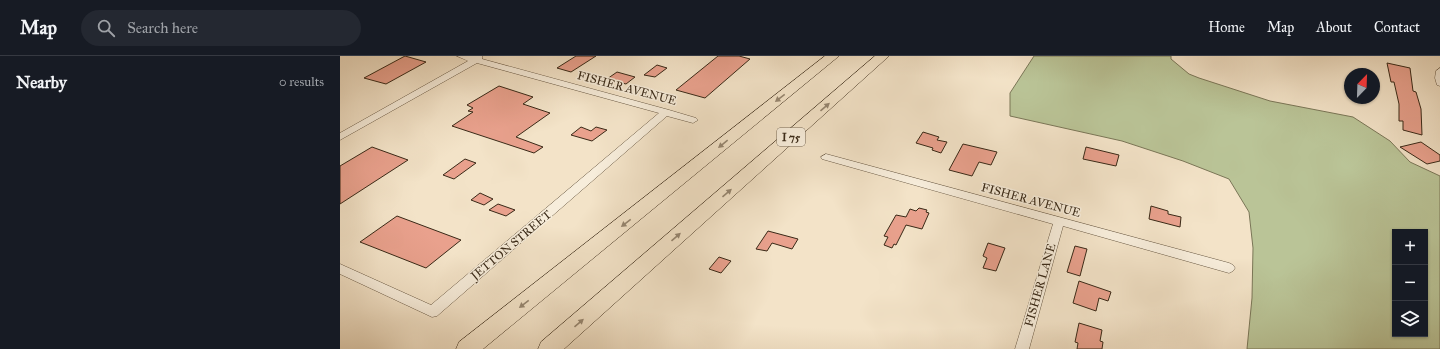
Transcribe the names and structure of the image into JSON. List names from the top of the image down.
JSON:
{
  "streets": {
    "highway": ["I 75"],
    "street": ["FISHER AVENUE", "JETTON STREET", "FISHER LANE"]
  },
  "crossings": [
    ["FISHER AVENUE", "JETTON STREET"],
    ["FISHER AVENUE", "FISHER LANE"]
  ],
  "north": "top right",
  "page": {
    "header": "Map",
    "search": "Search here",
    "nav": [
      "Home",
      "Map",
      "About",
      "Contact"
    ],
    "heading": ["Nearby", "0 results"],
    "map_buttons": ["+", "−"]
  }
}
